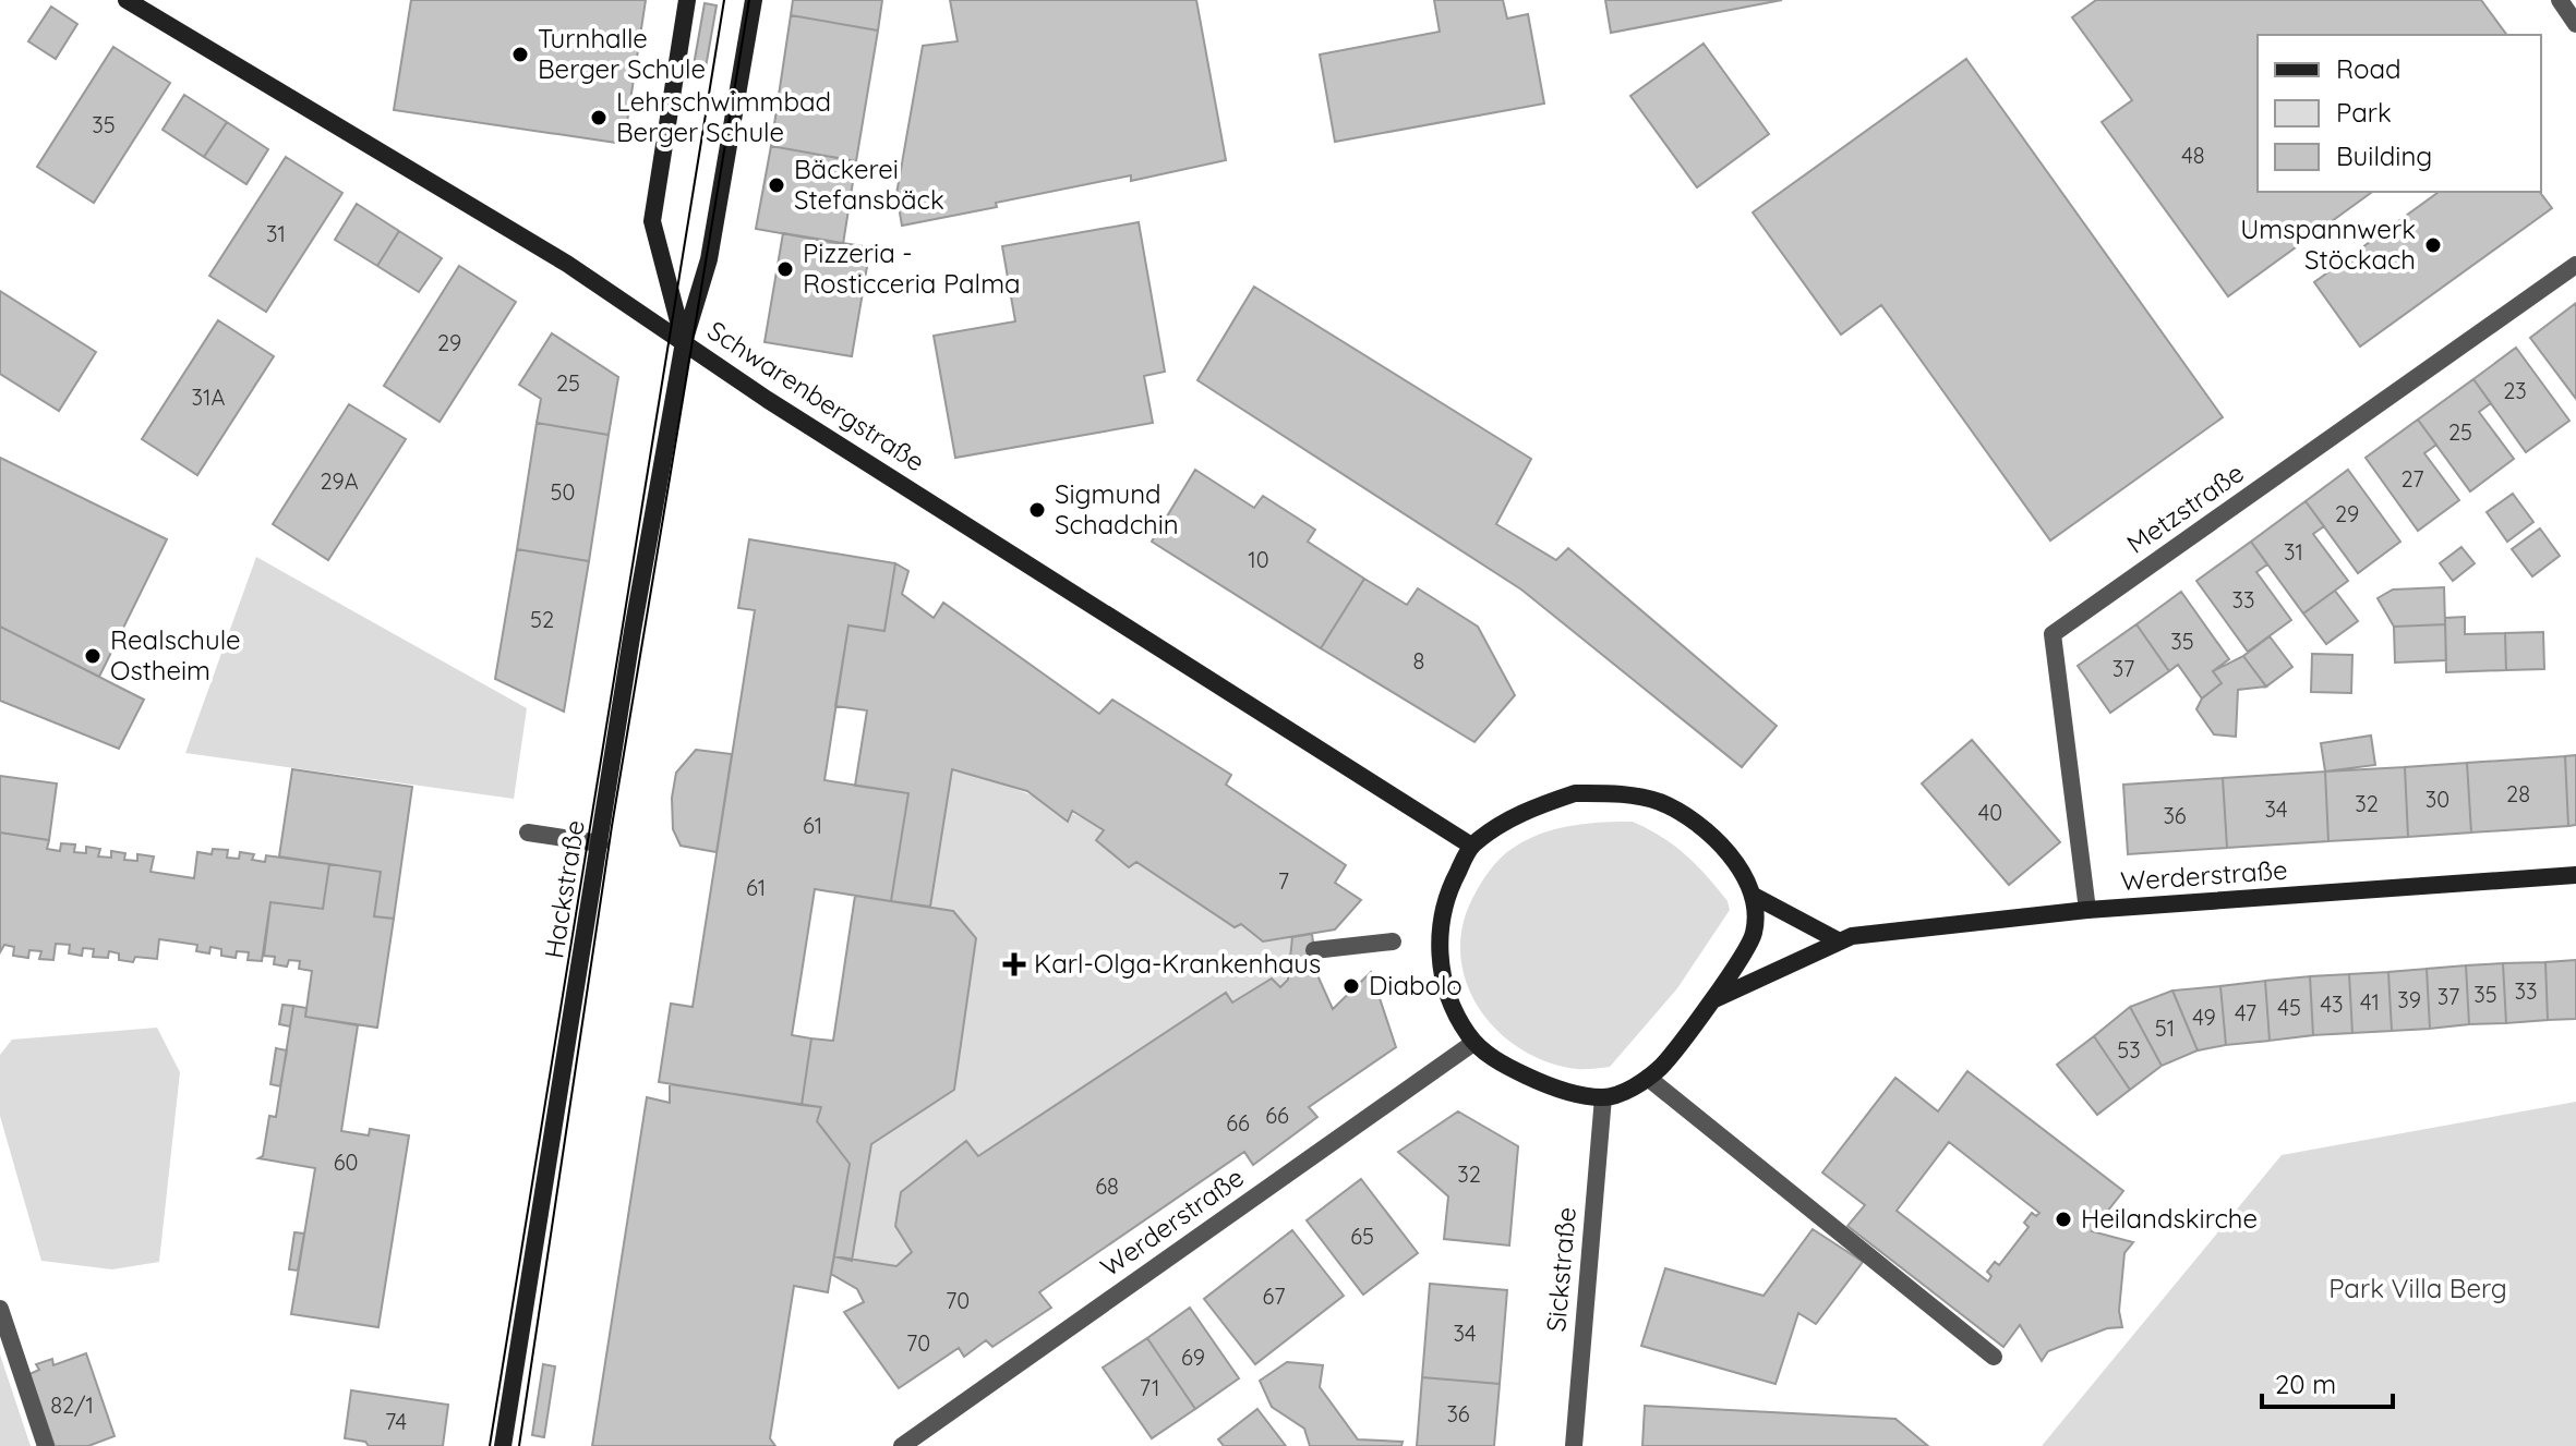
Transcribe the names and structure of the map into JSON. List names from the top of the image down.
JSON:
{
  "streets": {
    "street": [
      "Schwarenbergstraße",
      "Metzstraße",
      "Werderstraße",
      "Hackstraße",
      "Sickstraße"
    ]
  },
  "crossings": [
    ["Schwarenbergstraße", "Werderstraße"],
    ["Schwarenbergstraße", "Hackstraße"],
    ["Schwarenbergstraße", "Sickstraße"],
    ["Metzstraße", "Werderstraße"],
    ["Werderstraße", "Sickstraße"]
  ],
  "parks": ["Park Villa Berg"],
  "places": {
    "other": [
      "Turnhalle Berger Schule",
      "Lehrschwimmbad Berger Schule",
      "Bäckerei Stefansbäck",
      "Umspannwerk Stöckach",
      "Pizzeria - Rosticceria Palma",
      "Sigmund Schadchin",
      "Realschule Ostheim",
      "Diabolo",
      "Heilandskirche"
    ],
    "health": ["Karl-Olga-Krankenhaus"]
  },
  "house_numbers": [
    "35",
    "48",
    "31",
    "29",
    "25",
    "23",
    "31A",
    "25",
    "27",
    "29A",
    "50",
    "29",
    "31",
    "10",
    "33",
    "52",
    "35",
    "8",
    "37",
    "28",
    "30",
    "32",
    "34",
    "40",
    "36",
    "61",
    "7",
    "61",
    "33",
    "35",
    "37",
    "39",
    "41",
    "43",
    "45",
    "47",
    "49",
    "51",
    "53",
    "66",
    "66",
    "60",
    "32",
    "68",
    "65",
    "67",
    "70",
    "34",
    "70",
    "69",
    "71",
    "82/1",
    "36",
    "74"
  ],
  "legend": ["Road", "Park", "Building"],
  "scale_bar": "20 m"
}
